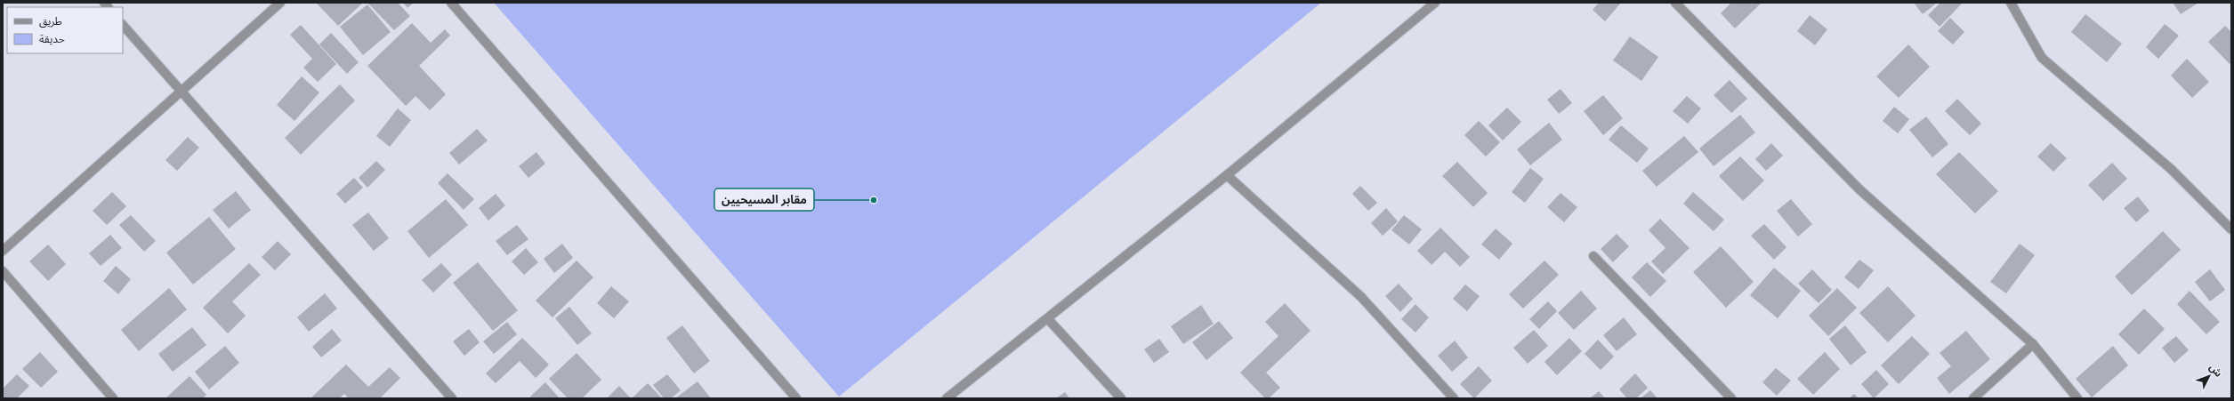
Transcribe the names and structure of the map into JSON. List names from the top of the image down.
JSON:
{
  "places": ["مقابر المسيحيين"],
  "legend": ["طريق", "حديقة"],
  "north": "top right"
}
